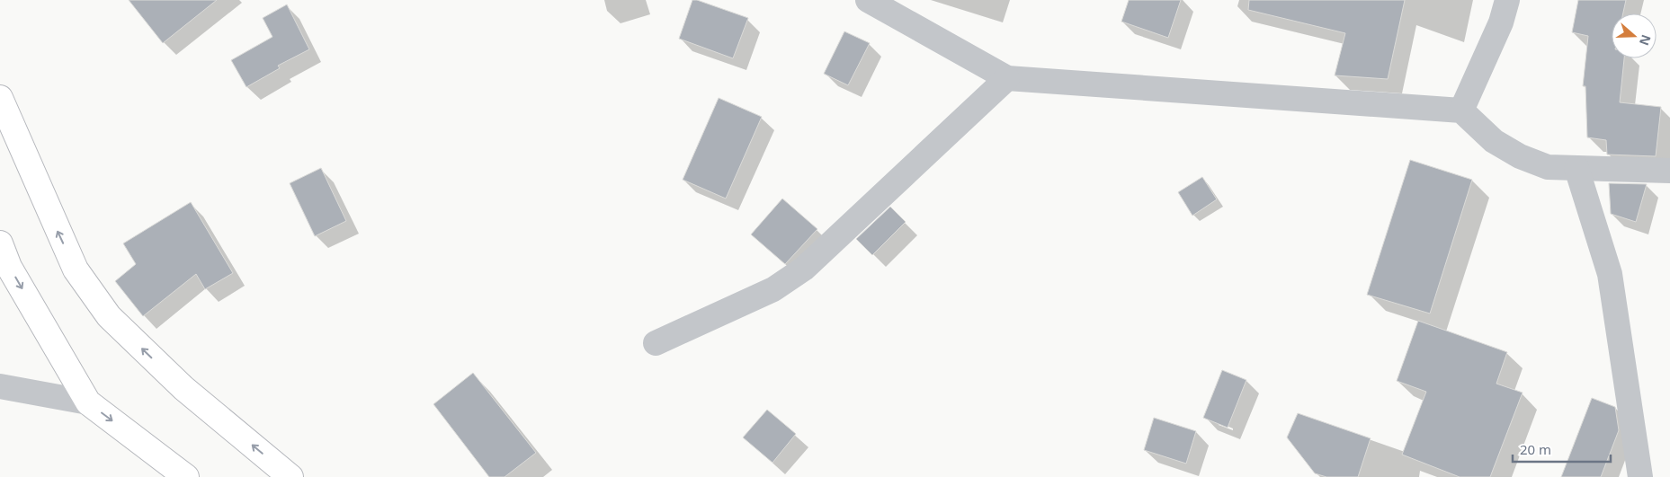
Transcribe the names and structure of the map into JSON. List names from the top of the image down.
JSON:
{
  "scale_bar": "20 m",
  "north": "right"
}
